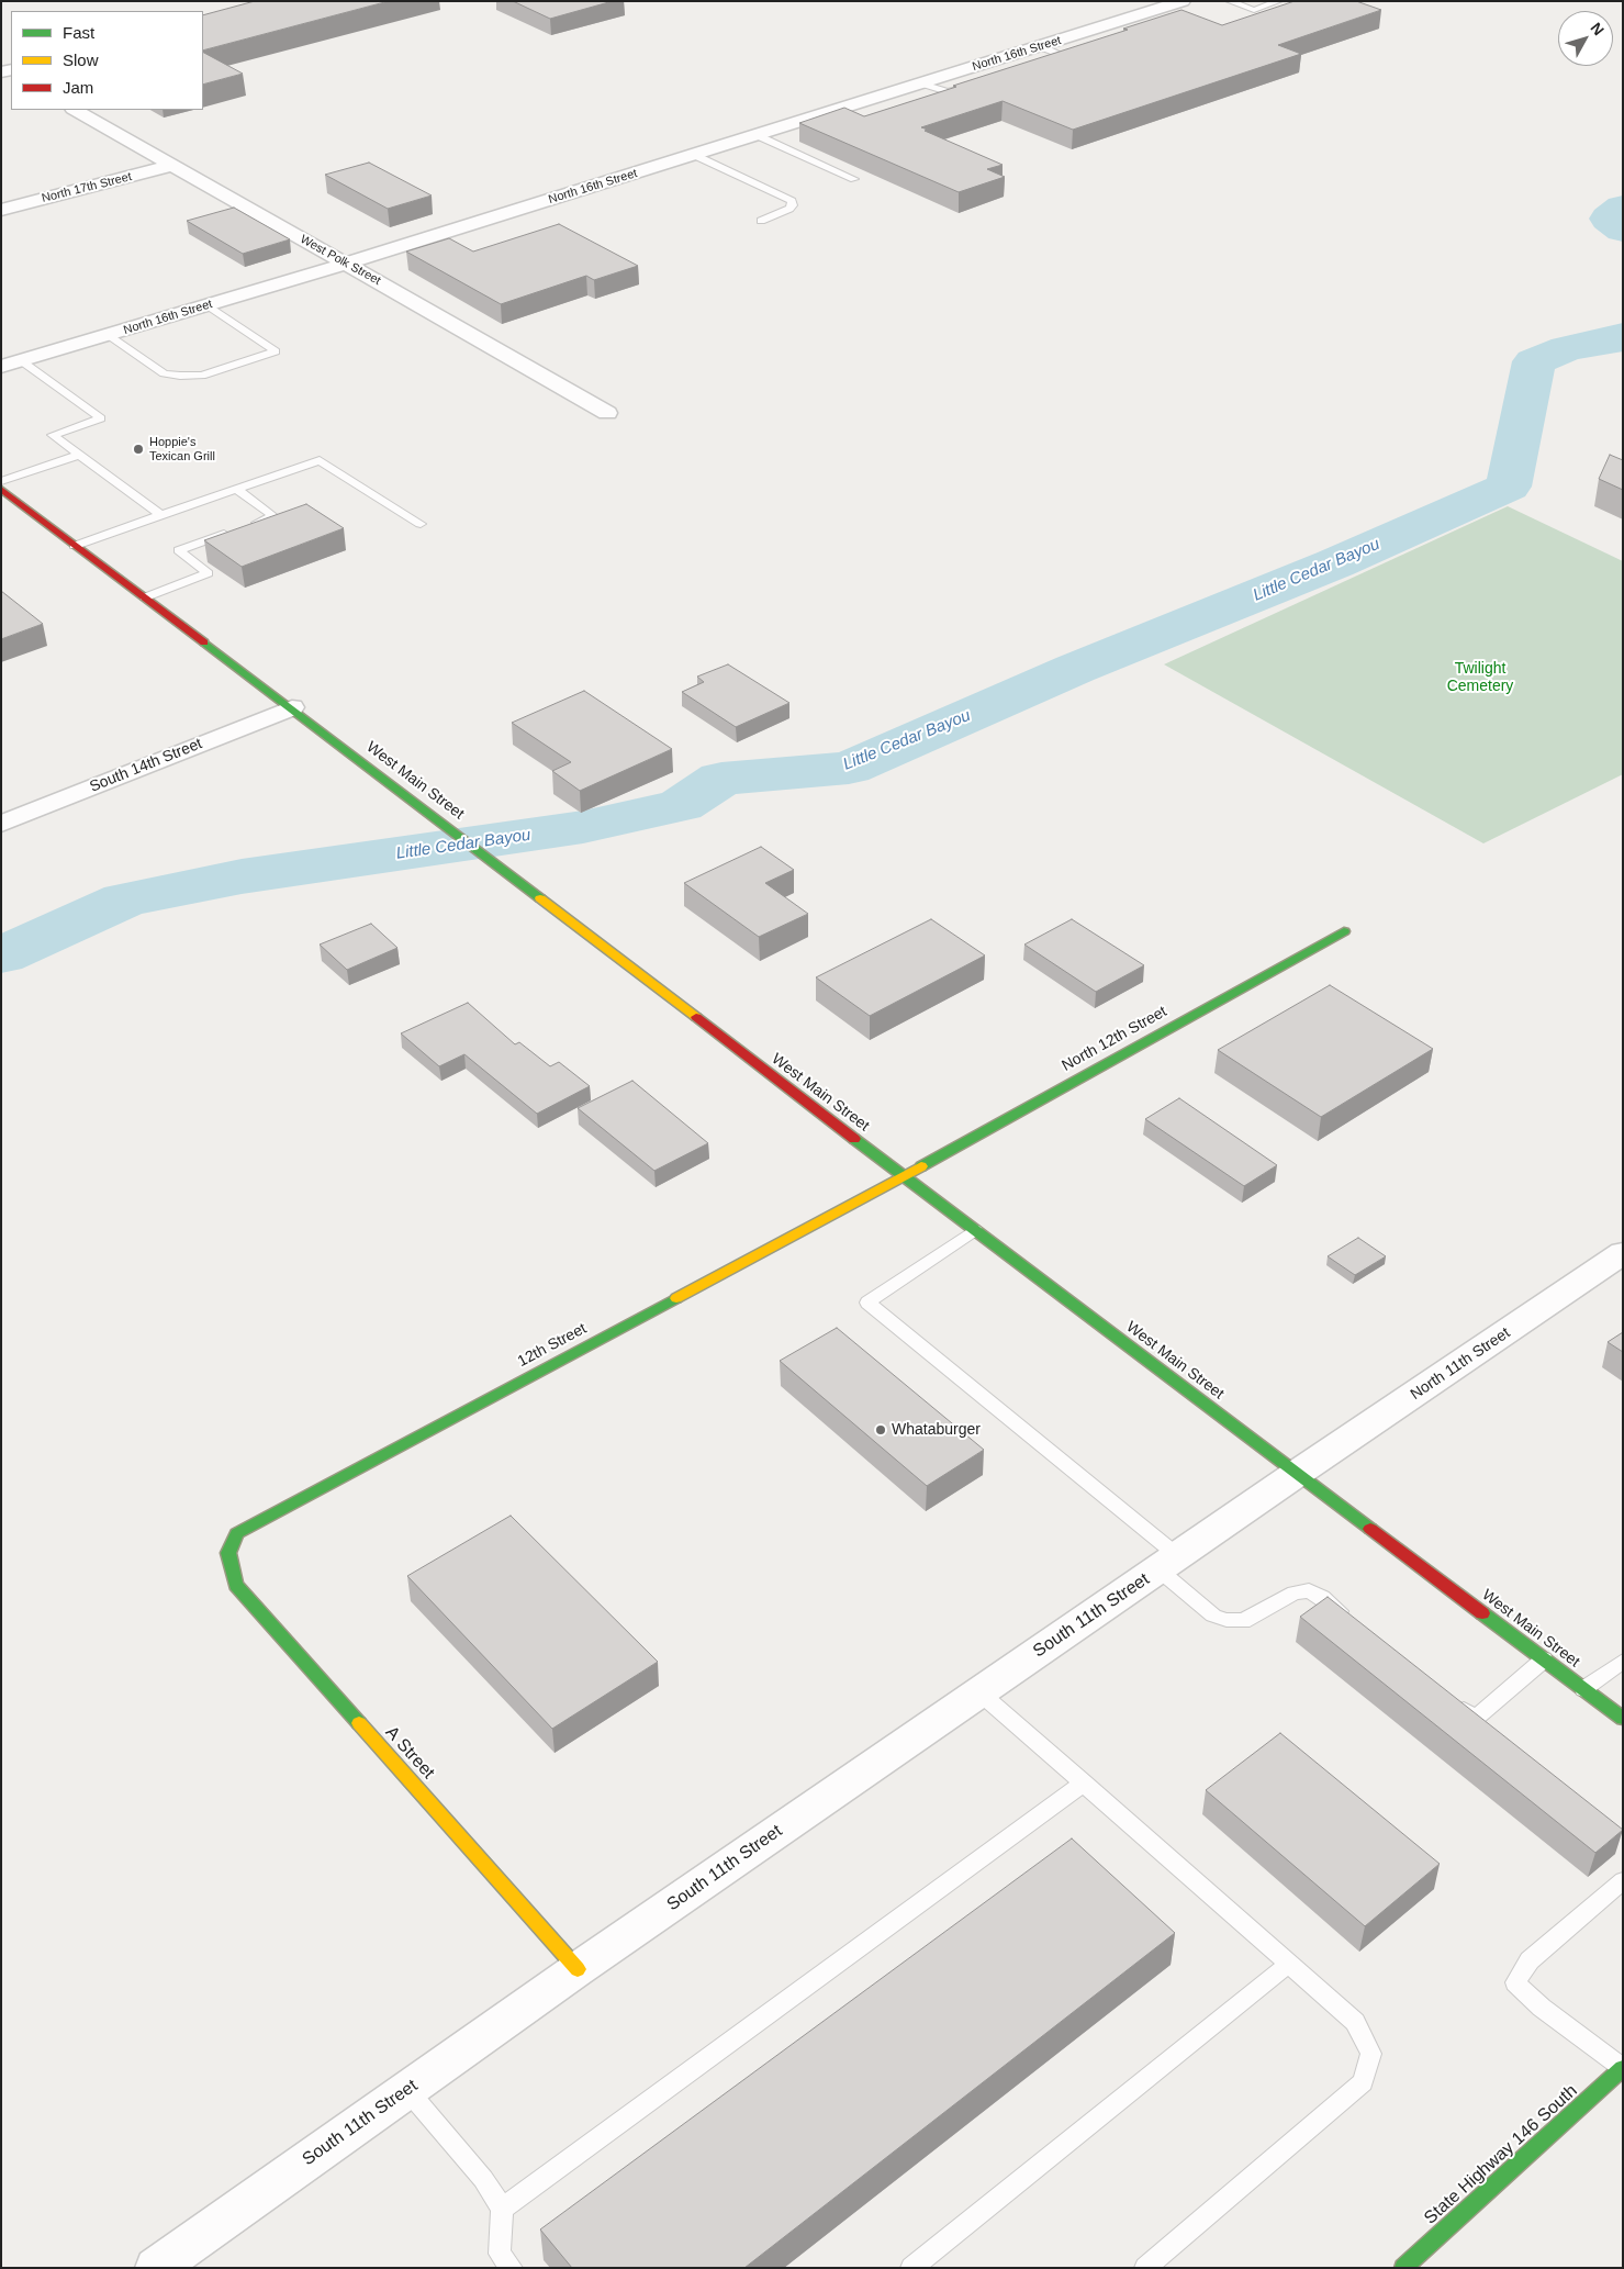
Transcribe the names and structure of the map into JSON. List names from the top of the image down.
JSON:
{
  "streets": {
    "main road": [
      "West Main Street",
      "North 12th Street",
      "12th Street",
      "A Street",
      "State Highway 146 South"
    ],
    "street": [
      "North 16th Street",
      "North 17th Street",
      "West Polk Street",
      "South 14th Street",
      "North 11th Street",
      "South 11th Street"
    ]
  },
  "crossings": [
    ["North 16th Street", "West Polk Street"],
    ["North 17th Street", "West Polk Street"],
    ["South 14th Street", "West Main Street"],
    ["West Main Street", "North 12th Street"],
    ["West Main Street", "12th Street"],
    ["West Main Street", "North 11th Street"],
    ["West Main Street", "South 11th Street"],
    ["North 12th Street", "12th Street"],
    ["12th Street", "A Street"],
    ["North 11th Street", "South 11th Street"],
    ["South 11th Street", "A Street"]
  ],
  "water": ["Little Cedar Bayou"],
  "parks": ["Twilight Cemetery"],
  "places": ["Hoppie's Texican Grill", "Whataburger"],
  "legend": ["Fast", "Slow", "Jam"],
  "north": "top right"
}
